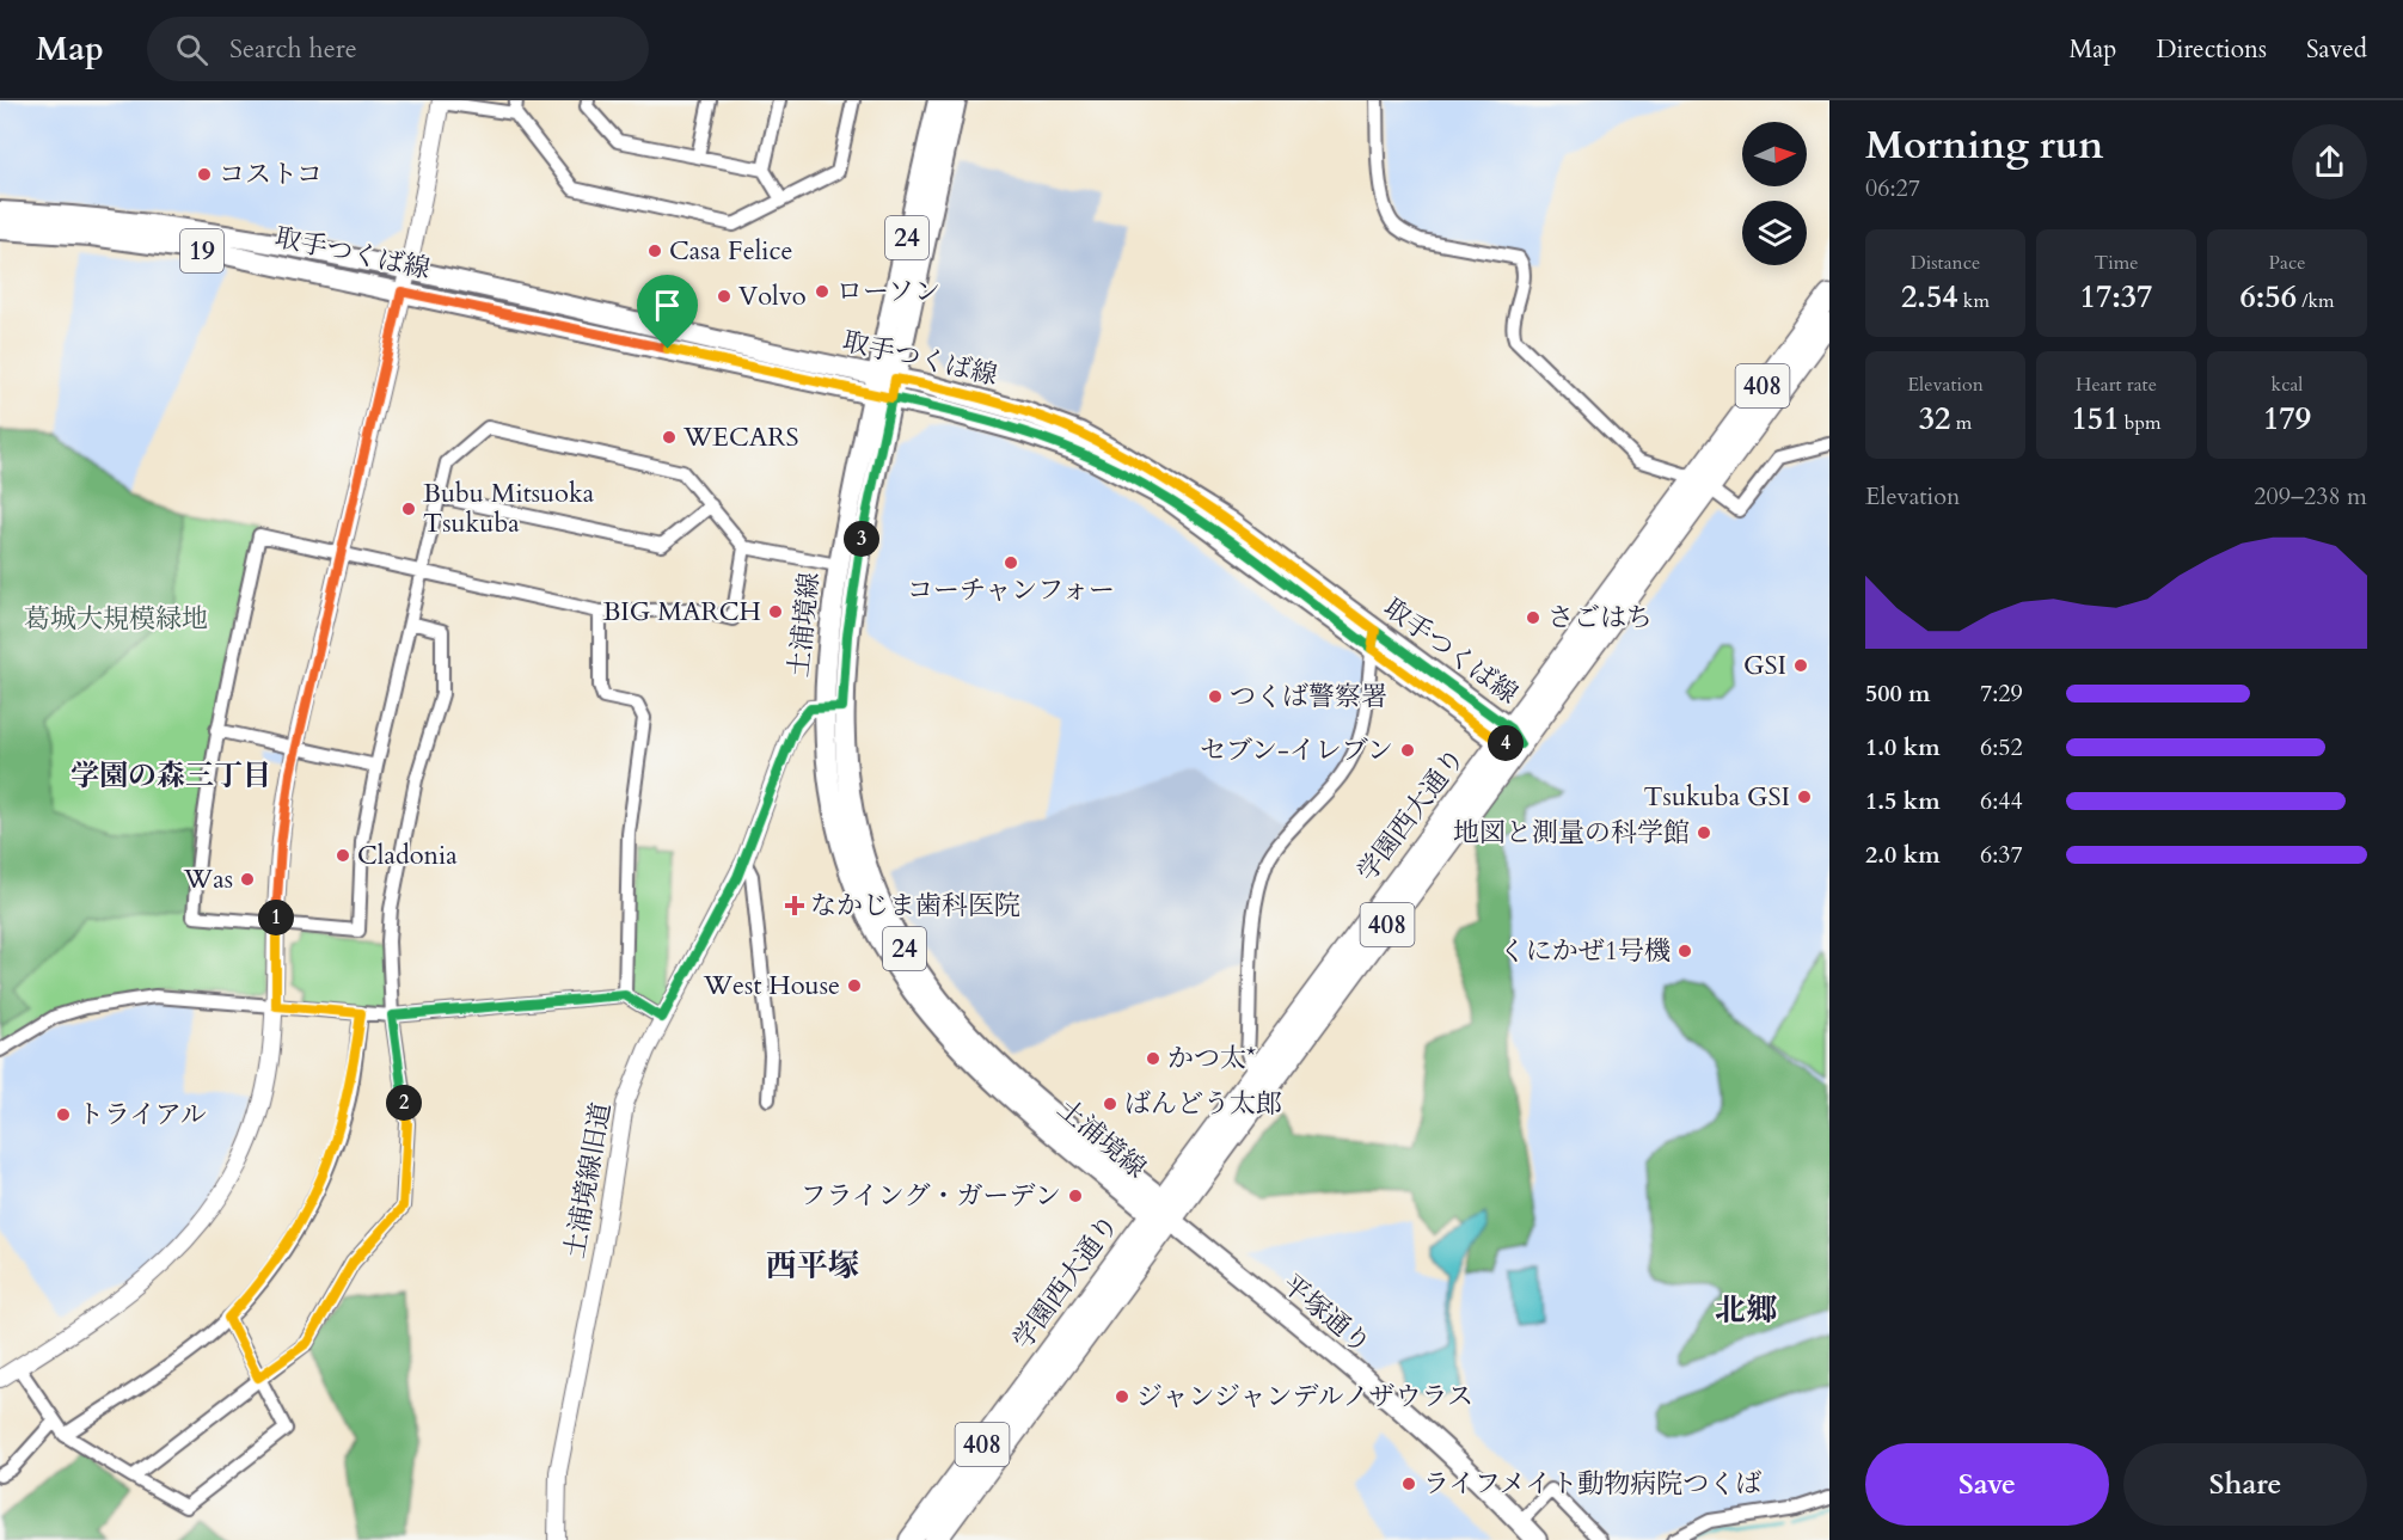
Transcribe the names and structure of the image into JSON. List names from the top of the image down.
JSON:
{
  "streets": {
    "highway": ["408", "学園西大通り"],
    "main road": [
      "24",
      "19",
      "取手つくば線",
      "土浦境線",
      "平塚通り"
    ],
    "street": ["土浦境線旧道"]
  },
  "crossings": [
    ["取手つくば線", "土浦境線"],
    ["取手つくば線", "学園西大通り"],
    ["土浦境線", "学園西大通り"],
    ["土浦境線", "土浦境線旧道"],
    ["土浦境線", "平塚通り"],
    ["学園西大通り", "平塚通り"]
  ],
  "districts": ["学園の森三丁目", "西平塚", "北郷"],
  "parks": ["葛城大規模緑地"],
  "places": {
    "other": [
      "コストコ",
      "Casa Felice",
      "ローソン",
      "Volvo",
      "WECARS",
      "Bubu Mitsuoka Tsukuba",
      "コーチャンフォー",
      "BIG MARCH",
      "さごはち",
      "GSI",
      "つくば警察署",
      "セブン-イレブン",
      "Tsukuba GSI",
      "地図と測量の科学館",
      "Cladonia",
      "Was",
      "くにかぜ1号機",
      "West House",
      "かつ太*",
      "ばんどう太郎",
      "トライアル",
      "フライング・ガーデン",
      "ジャンジャンデルノザウラス",
      "ライフメイト動物病院つくば"
    ],
    "health": ["なかじま歯科医院"]
  },
  "north": "right",
  "page": {
    "header": "Map",
    "search": "Search here",
    "nav": ["Map", "Directions", "Saved"],
    "heading": ["Morning run", "06:27"],
    "stats": [
      ["Distance", "2.54 km"],
      ["Time", "17:37"],
      ["Pace", "6:56 /km"],
      ["Elevation", "32 m"],
      ["Heart rate", "151 bpm"],
      ["kcal", "179"]
    ],
    "chart": ["Elevation", "209–238 m"],
    "pins": [
      "3",
      "4",
      "1",
      "2"
    ],
    "list": [
      {
        "name": "500 m",
        "note": "7:29"
      },
      {
        "name": "1.0 km",
        "note": "6:52"
      },
      {
        "name": "1.5 km",
        "note": "6:44"
      },
      {
        "name": "2.0 km",
        "note": "6:37"
      }
    ],
    "buttons": ["Save", "Share"]
  }
}
